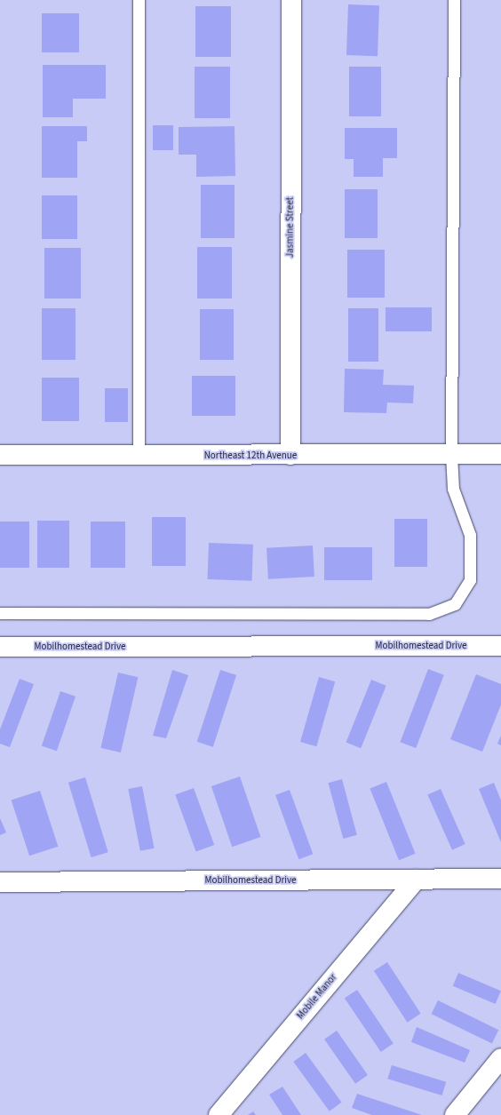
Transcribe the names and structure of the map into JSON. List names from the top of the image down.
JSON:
{
  "streets": {
    "street": [
      "Jasmine Street",
      "Northeast 12th Avenue",
      "Mobilhomestead Drive",
      "Mobile Manor"
    ]
  },
  "crossings": [
    ["Jasmine Street", "Northeast 12th Avenue"],
    ["Mobilhomestead Drive", "Mobile Manor"]
  ]
}
